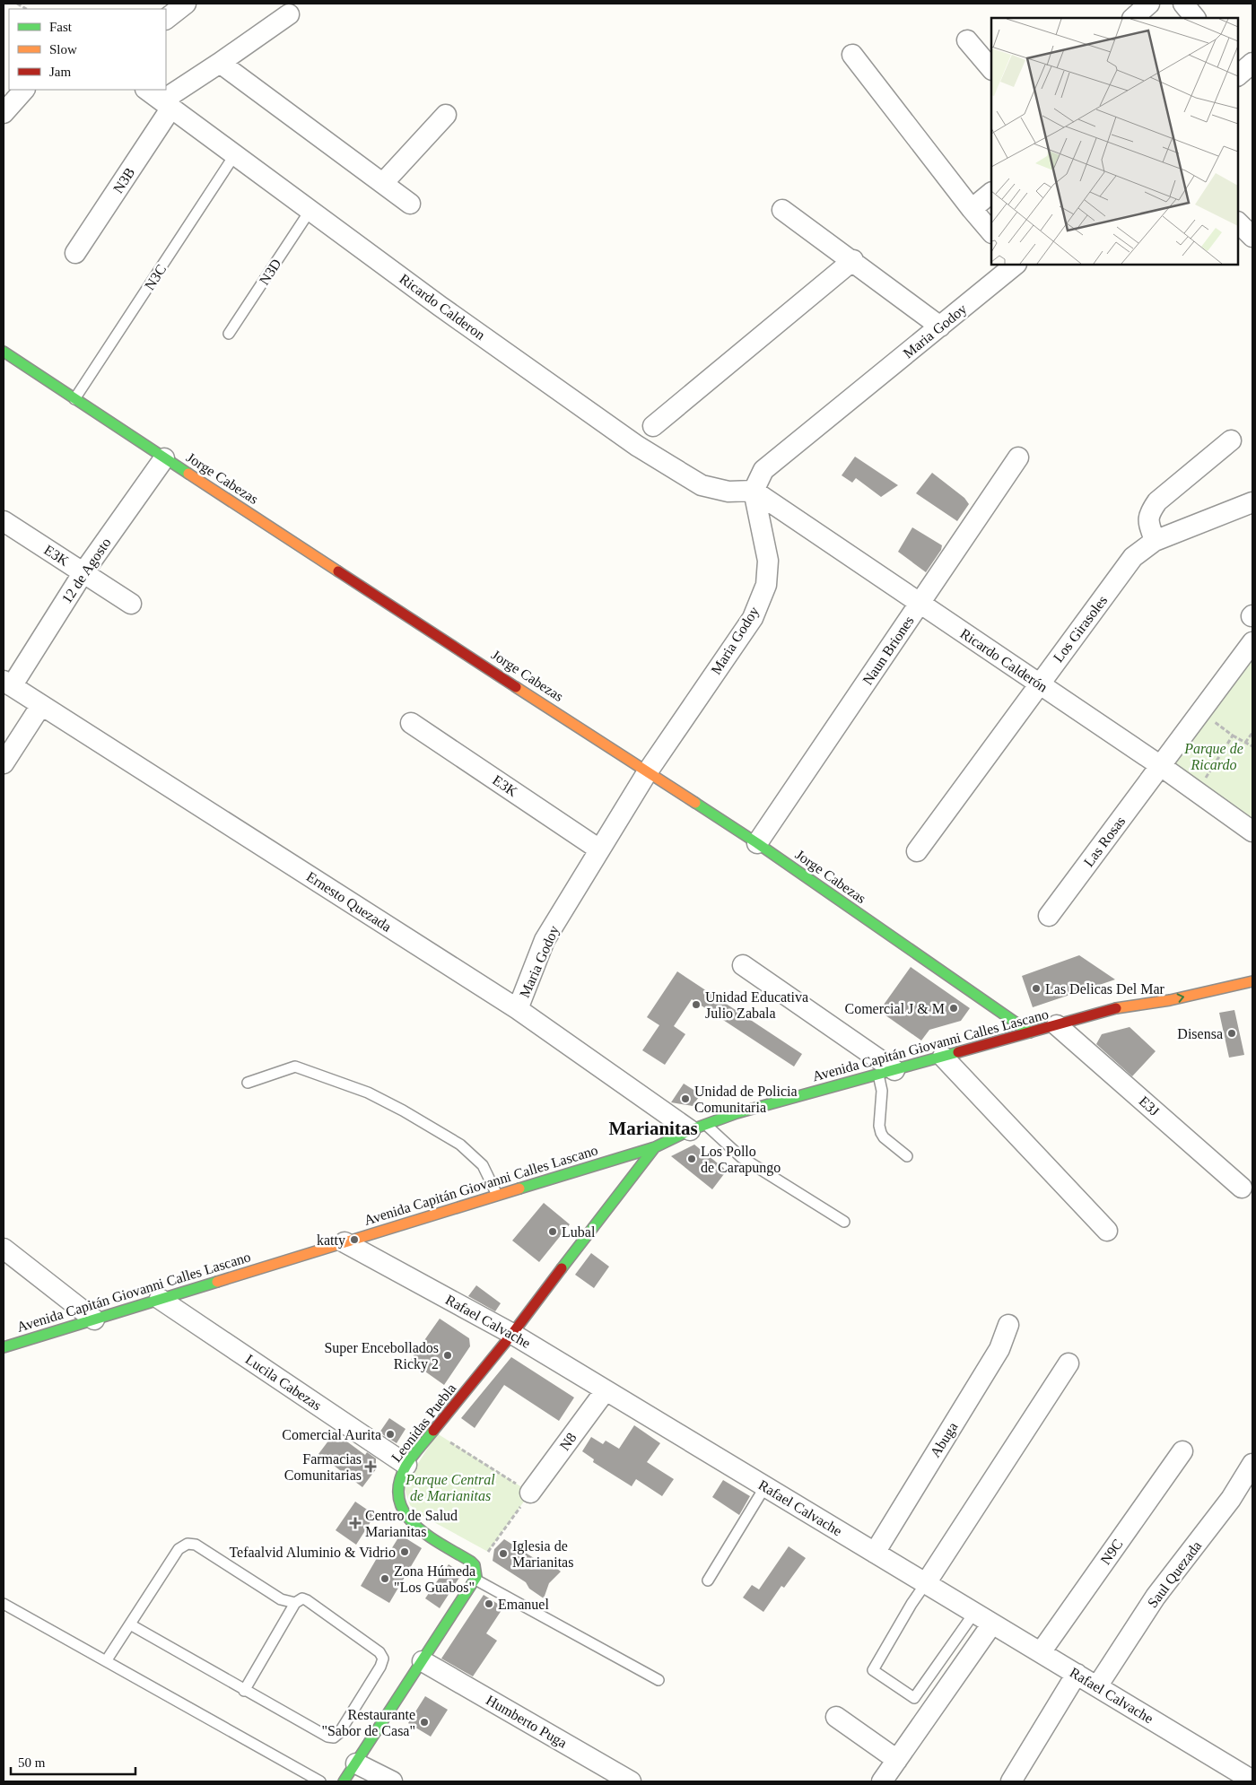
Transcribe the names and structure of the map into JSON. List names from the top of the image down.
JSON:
{
  "streets": {
    "street": [
      "N3B",
      "Ricardo Calderon",
      "Maria Godoy",
      "Jorge Cabezas",
      "E3K",
      "12 de Agosto",
      "Los Girasoles",
      "Naun Briones",
      "Ricardo Calderón",
      "Las Rosas",
      "Ernesto Quezada",
      "Avenida Capitán Giovanni Calles Lascano",
      "E3J",
      "Rafael Calvache",
      "Lucila Cabezas",
      "Leonidas Puebla",
      "Abuga",
      "N8",
      "N9C",
      "Saul Quezada",
      "Humberto Puga"
    ],
    "lane": ["N3D", "N3C"]
  },
  "crossings": [
    ["N3B", "Ricardo Calderon"],
    ["N3D", "Ricardo Calderon"],
    ["N3C", "Ricardo Calderon"],
    ["N3C", "Jorge Cabezas"],
    ["Ricardo Calderon", "Maria Godoy"],
    ["Ricardo Calderon", "Ricardo Calderón"],
    ["Maria Godoy", "Jorge Cabezas"],
    ["Maria Godoy", "E3K"],
    ["Maria Godoy", "Ricardo Calderón"],
    ["Maria Godoy", "Ernesto Quezada"],
    ["Jorge Cabezas", "12 de Agosto"],
    ["Jorge Cabezas", "Naun Briones"],
    ["Jorge Cabezas", "Avenida Capitán Giovanni Calles Lascano"],
    ["E3K", "12 de Agosto"],
    ["12 de Agosto", "Ernesto Quezada"],
    ["Los Girasoles", "Ricardo Calderón"],
    ["Naun Briones", "Ricardo Calderón"],
    ["Ricardo Calderón", "Las Rosas"],
    ["Ernesto Quezada", "Avenida Capitán Giovanni Calles Lascano"],
    ["Avenida Capitán Giovanni Calles Lascano", "E3J"],
    ["Avenida Capitán Giovanni Calles Lascano", "Rafael Calvache"],
    ["Avenida Capitán Giovanni Calles Lascano", "Lucila Cabezas"],
    ["Avenida Capitán Giovanni Calles Lascano", "Leonidas Puebla"],
    ["Rafael Calvache", "Leonidas Puebla"],
    ["Rafael Calvache", "Abuga"],
    ["Rafael Calvache", "N8"],
    ["Rafael Calvache", "N9C"],
    ["Rafael Calvache", "Saul Quezada"],
    ["Lucila Cabezas", "Leonidas Puebla"]
  ],
  "districts": ["Marianitas"],
  "parks": ["Parque de Ricardo", "Parque Central de Marianitas"],
  "places": {
    "other": [
      "Las Delicas Del Mar",
      "Unidad Educativa Julio Zabala",
      "Comercial J & M",
      "Disensa",
      "Unidad de Policia Comunitaria",
      "Los Pollo de Carapungo",
      "Lubal",
      "katty",
      "Super Encebollados Ricky 2",
      "Comercial Aurita",
      "Tefaalvid Aluminio & Vidrio",
      "Iglesia de Marianitas",
      "Zona Húmeda \"Los Guabos\"",
      "Emanuel",
      "Restaurante \"Sabor de Casa\""
    ],
    "health": ["Farmacias Comunitarias", "Centro de Salud Marianitas"]
  },
  "legend": ["Fast", "Slow", "Jam"],
  "scale_bar": "50 m"
}
